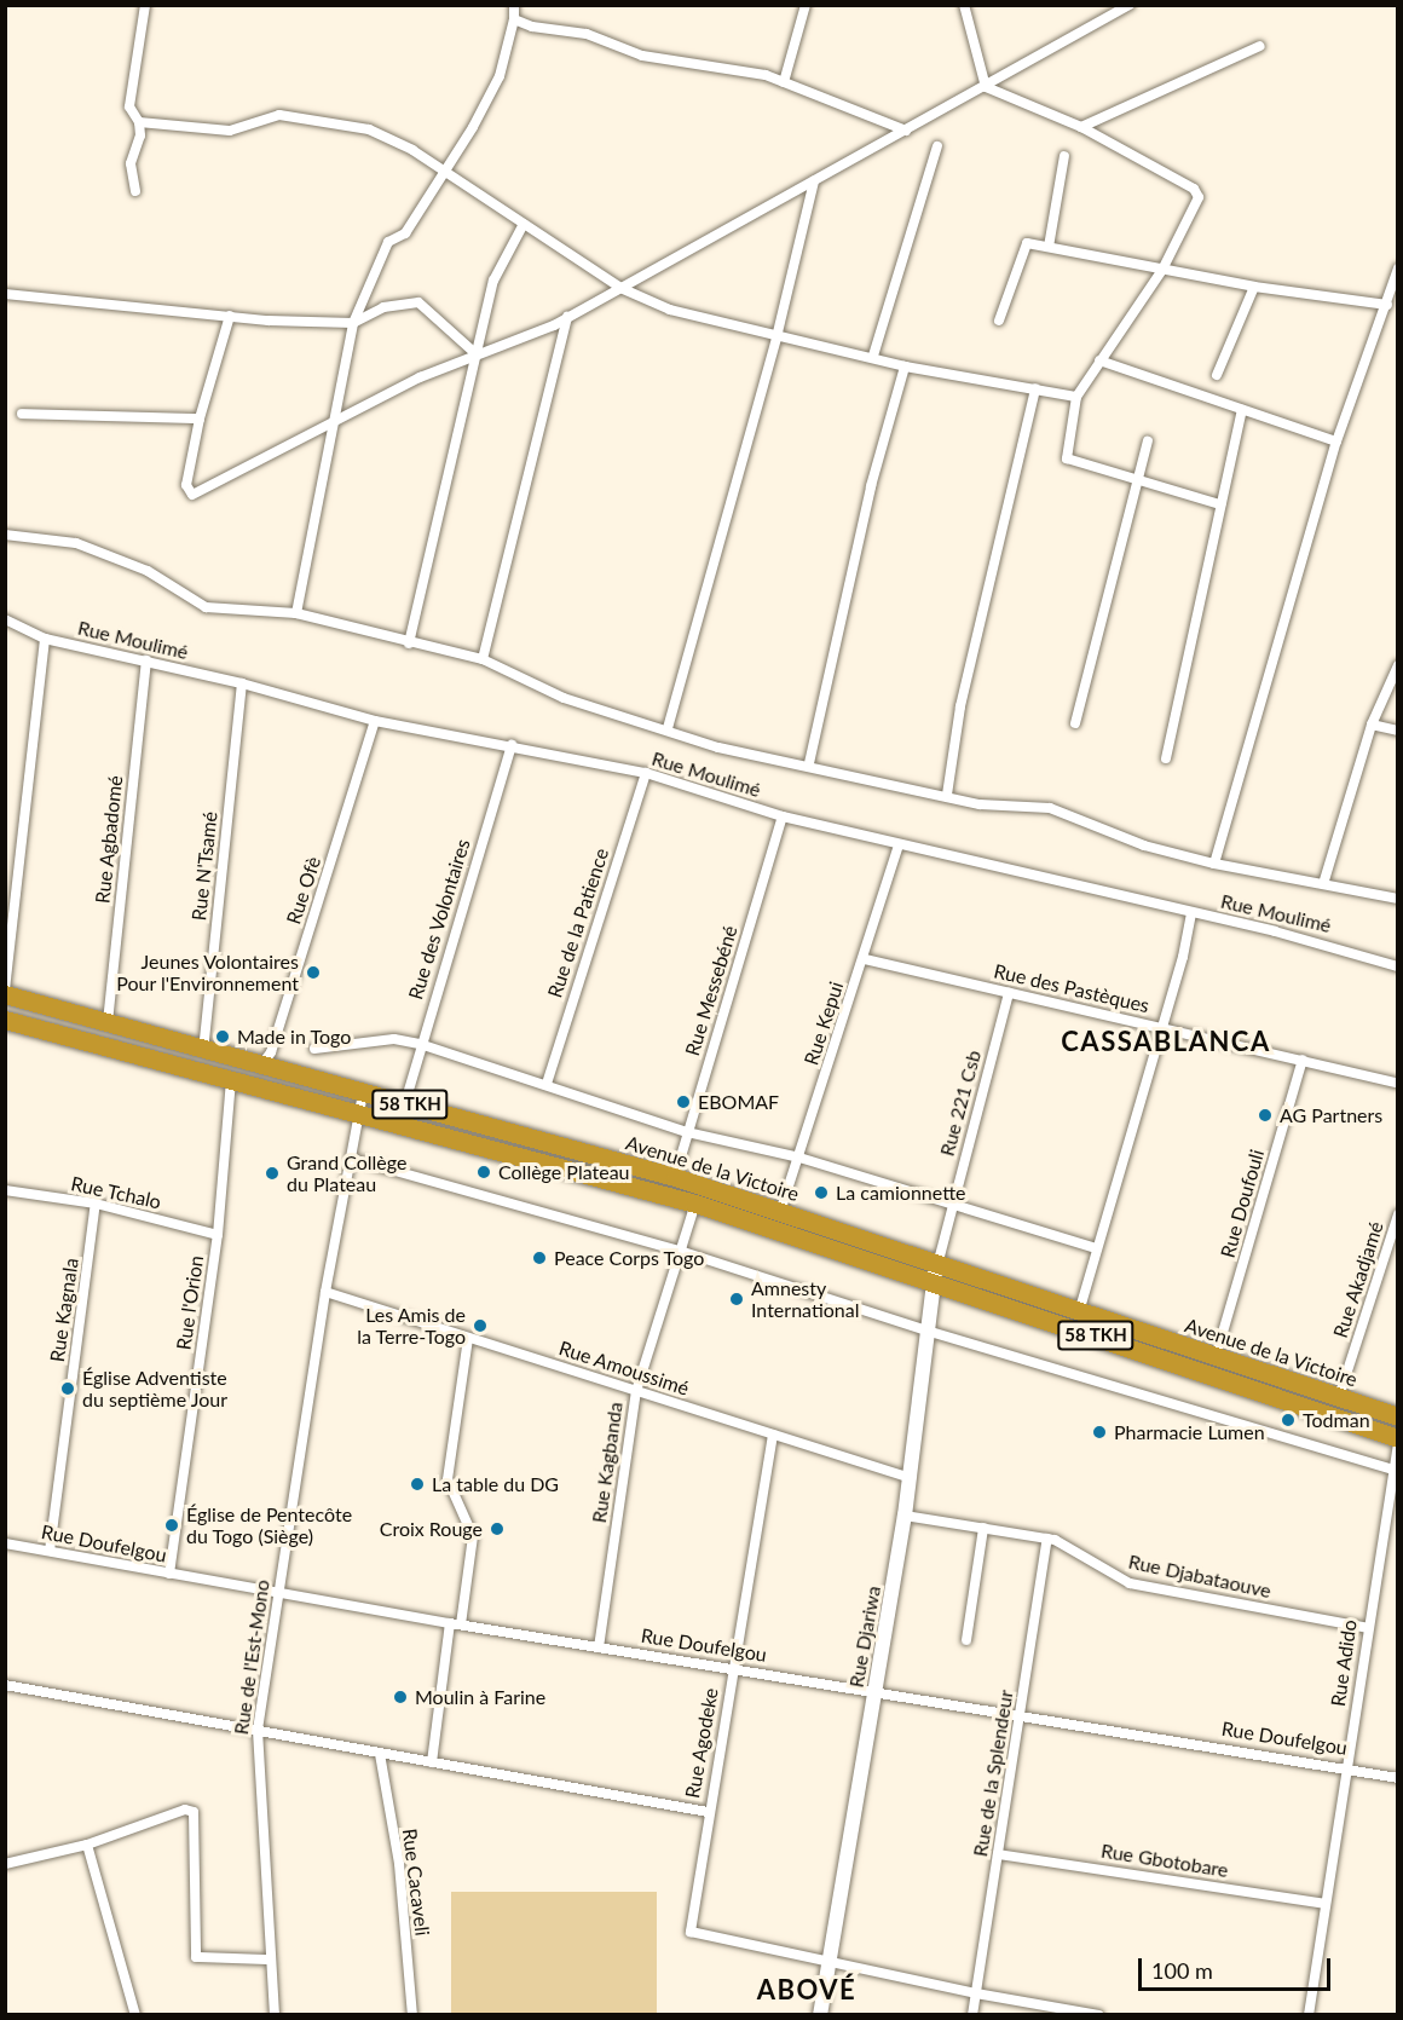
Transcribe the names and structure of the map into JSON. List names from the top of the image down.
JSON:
{
  "streets": {
    "highway": ["58 TKH", "Avenue de la Victoire"],
    "street": [
      "Rue Moulimé",
      "Rue Agbadomé",
      "Rue N'Tsamé",
      "Rue Ofè",
      "Rue des Volontaires",
      "Rue de la Patience",
      "Rue des Pastèques",
      "Rue Messebéné",
      "Rue Kepui",
      "Rue 221 Csb",
      "Rue Tchalo",
      "Rue Doufouli",
      "Rue Akadjamé",
      "Rue l'Orion",
      "Rue Kagnala",
      "Rue Amoussimé",
      "Rue Kagbanda",
      "Rue Doufelgou",
      "Rue Djabataouve",
      "Rue Djariwa",
      "Rue de l'Est-Mono",
      "Rue Adido",
      "Rue Agodeke",
      "Rue de la Splendeur",
      "Rue Gbotobare",
      "Rue Cacaveli"
    ]
  },
  "crossings": [
    ["Rue Moulimé", "Rue Agbadomé"],
    ["Rue Moulimé", "Rue N'Tsamé"],
    ["Rue Moulimé", "Rue Ofè"],
    ["Rue Moulimé", "Rue des Volontaires"],
    ["Rue Moulimé", "Rue de la Patience"],
    ["Rue Moulimé", "Rue Messebéné"],
    ["Rue Moulimé", "Rue Kepui"],
    ["Rue Agbadomé", "Avenue de la Victoire"],
    ["Rue N'Tsamé", "Avenue de la Victoire"],
    ["Rue Ofè", "Avenue de la Victoire"],
    ["Rue des Volontaires", "Avenue de la Victoire"],
    ["Rue des Pastèques", "Rue Kepui"],
    ["Rue des Pastèques", "Rue 221 Csb"],
    ["Rue des Pastèques", "Rue Doufouli"],
    ["Rue Messebéné", "Avenue de la Victoire"],
    ["Rue Kepui", "Avenue de la Victoire"],
    ["Rue 221 Csb", "Avenue de la Victoire"],
    ["Rue 221 Csb", "Rue Djariwa"],
    ["Avenue de la Victoire", "Rue Doufouli"],
    ["Avenue de la Victoire", "Rue Akadjamé"],
    ["Avenue de la Victoire", "Rue l'Orion"],
    ["Avenue de la Victoire", "Rue Kagbanda"],
    ["Avenue de la Victoire", "Rue Djariwa"],
    ["Avenue de la Victoire", "Rue de l'Est-Mono"],
    ["Rue Tchalo", "Rue l'Orion"],
    ["Rue Tchalo", "Rue Kagnala"],
    ["Rue l'Orion", "Rue Doufelgou"],
    ["Rue Kagnala", "Rue Doufelgou"],
    ["Rue Amoussimé", "Rue Kagbanda"],
    ["Rue Amoussimé", "Rue Djariwa"],
    ["Rue Amoussimé", "Rue de l'Est-Mono"],
    ["Rue Amoussimé", "Rue Agodeke"],
    ["Rue Kagbanda", "Rue Doufelgou"],
    ["Rue Doufelgou", "Rue Djariwa"],
    ["Rue Doufelgou", "Rue de l'Est-Mono"],
    ["Rue Doufelgou", "Rue Adido"],
    ["Rue Doufelgou", "Rue Agodeke"],
    ["Rue Doufelgou", "Rue de la Splendeur"],
    ["Rue Djabataouve", "Rue Djariwa"],
    ["Rue Djabataouve", "Rue Adido"],
    ["Rue Djabataouve", "Rue de la Splendeur"],
    ["Rue Djariwa", "Rue Agodeke"],
    ["Rue Adido", "Rue Gbotobare"],
    ["Rue de la Splendeur", "Rue Gbotobare"]
  ],
  "districts": ["CASSABLANCA", "ABOVÉ"],
  "places": [
    "Jeunes Volontaires Pour l'Environnement",
    "Made in Togo",
    "EBOMAF",
    "AG Partners",
    "Collège Plateau",
    "Grand Collège du Plateau",
    "La camionnette",
    "Peace Corps Togo",
    "Amnesty International",
    "Les Amis de la Terre-Togo",
    "Église Adventiste du septième Jour",
    "Todman",
    "Pharmacie Lumen",
    "La table du DG",
    "Église de Pentecôte du Togo (Siège)",
    "Croix Rouge",
    "Moulin à Farine"
  ],
  "scale_bar": "100 m"
}
